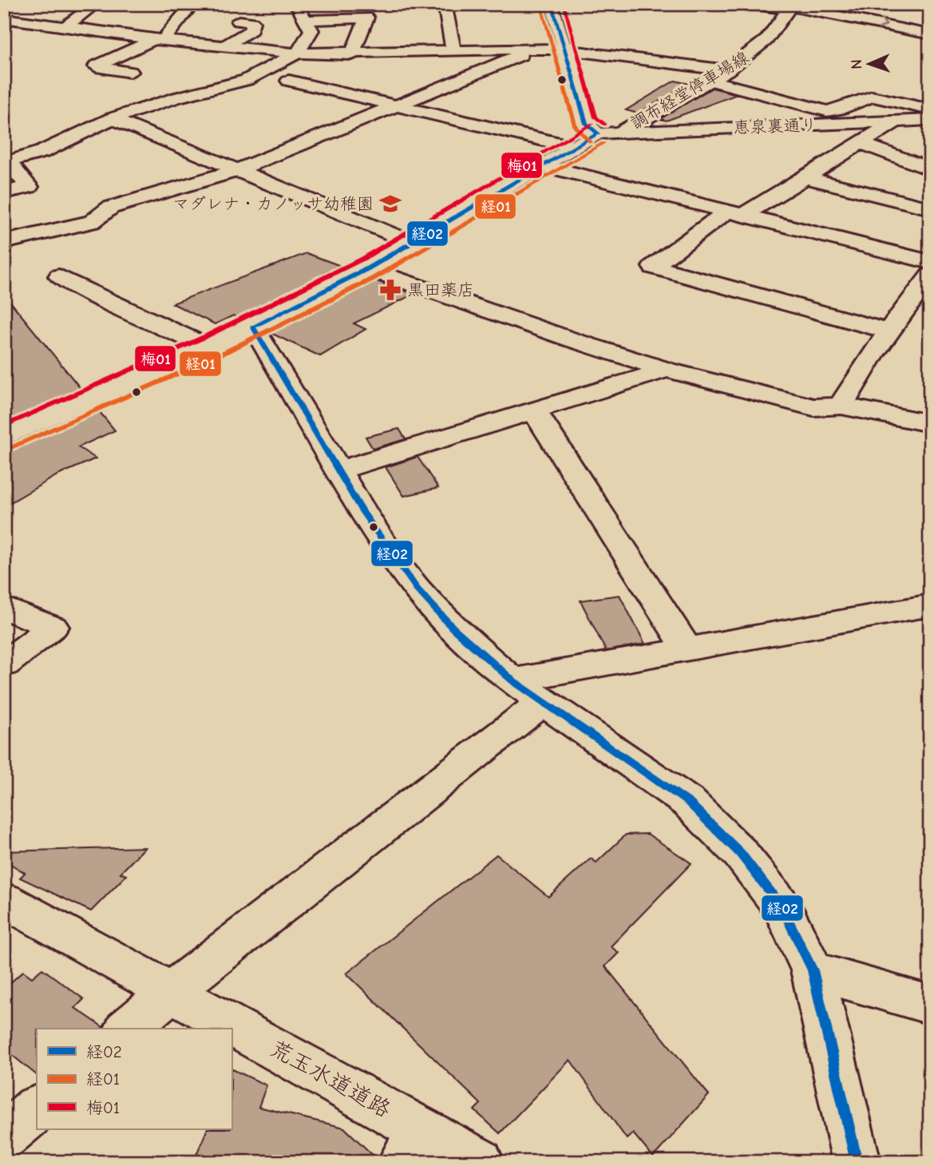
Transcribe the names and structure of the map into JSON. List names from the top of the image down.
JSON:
{
  "streets": {
    "street": ["調布経堂停車場線", "恵泉裏通り", "荒玉水道道路"]
  },
  "crossings": [
    ["調布経堂停車場線", "恵泉裏通り"]
  ],
  "places": {
    "school or university": ["マダレナ・カノッサ幼稚園"],
    "pharmacy": ["黒田薬店"]
  },
  "lines": ["transit line 経02", "transit line 梅01", "transit line 経01"],
  "legend": ["経02", "経01", "梅01"],
  "north": "left"
}
